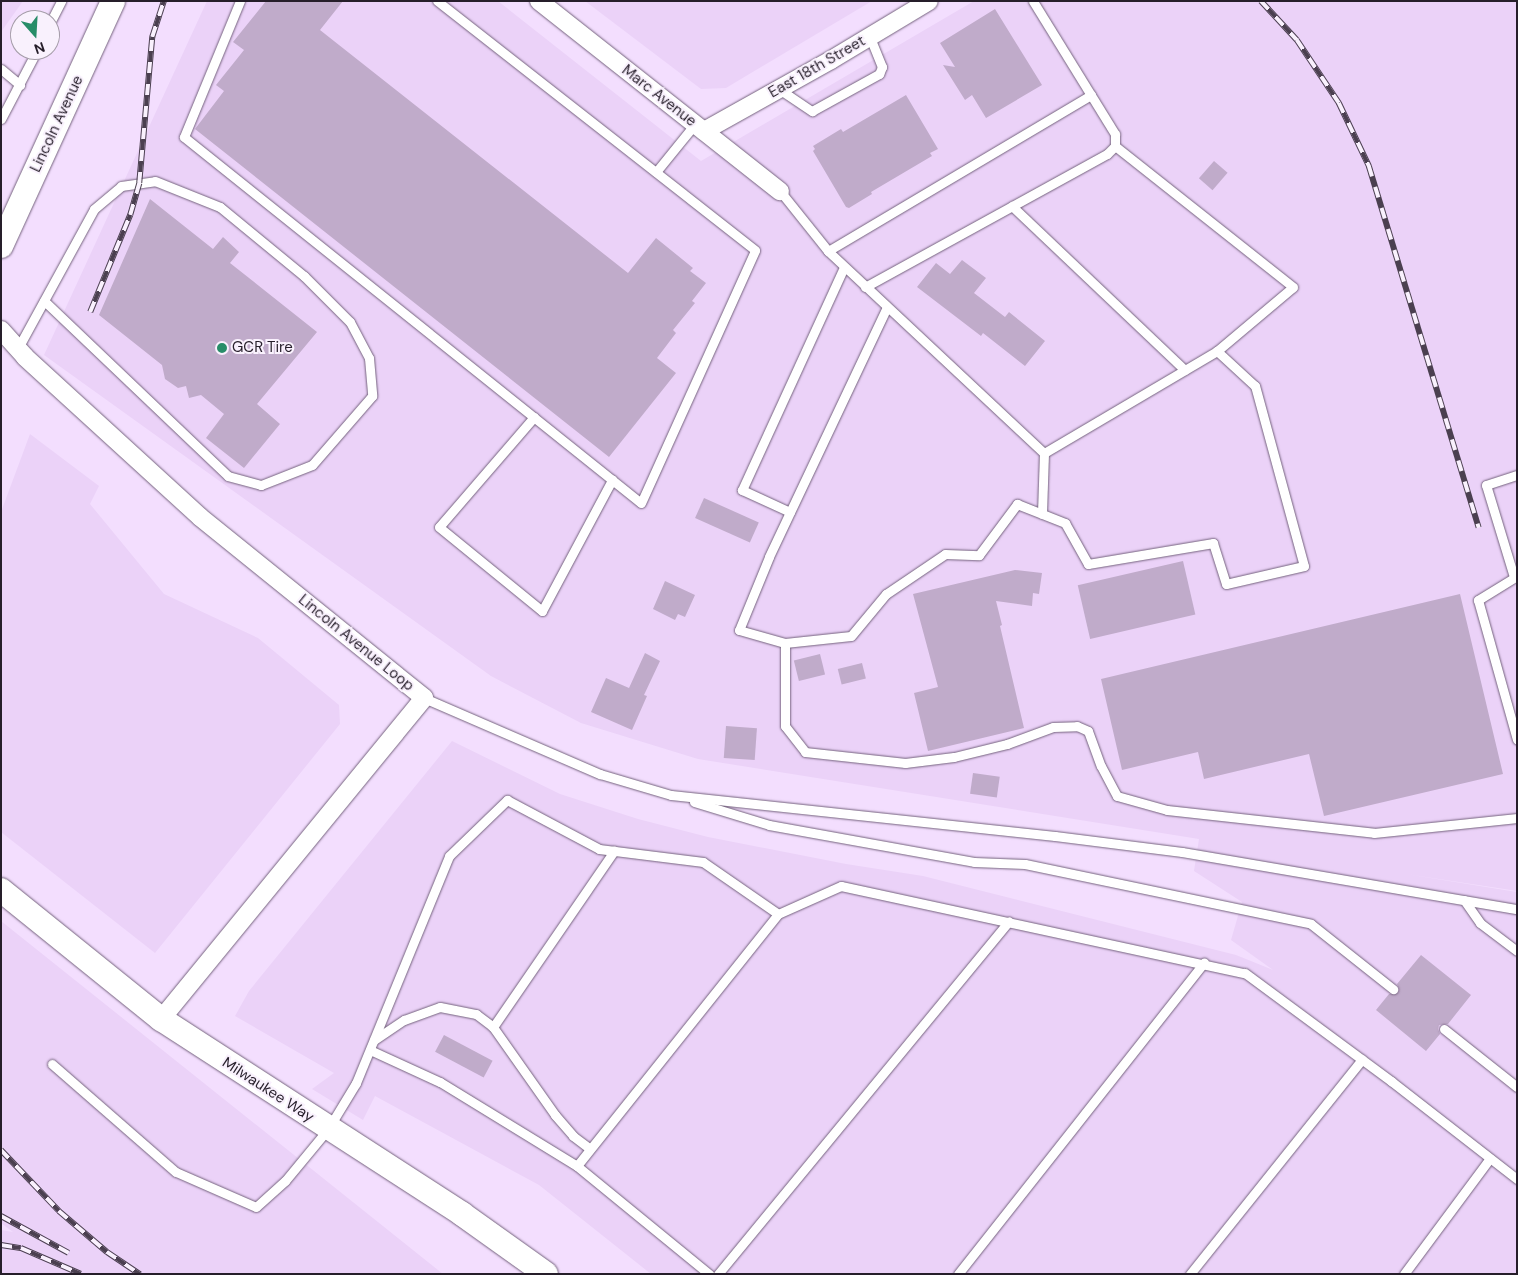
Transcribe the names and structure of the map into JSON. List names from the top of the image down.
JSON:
{
  "streets": {
    "street": [
      "East 18th Street",
      "Marc Avenue",
      "Lincoln Avenue",
      "Lincoln Avenue Loop",
      "Milwaukee Way"
    ]
  },
  "crossings": [
    ["East 18th Street", "Marc Avenue"],
    ["Lincoln Avenue Loop", "Milwaukee Way"]
  ],
  "places": ["GCR Tire"],
  "north": "bottom"
}
